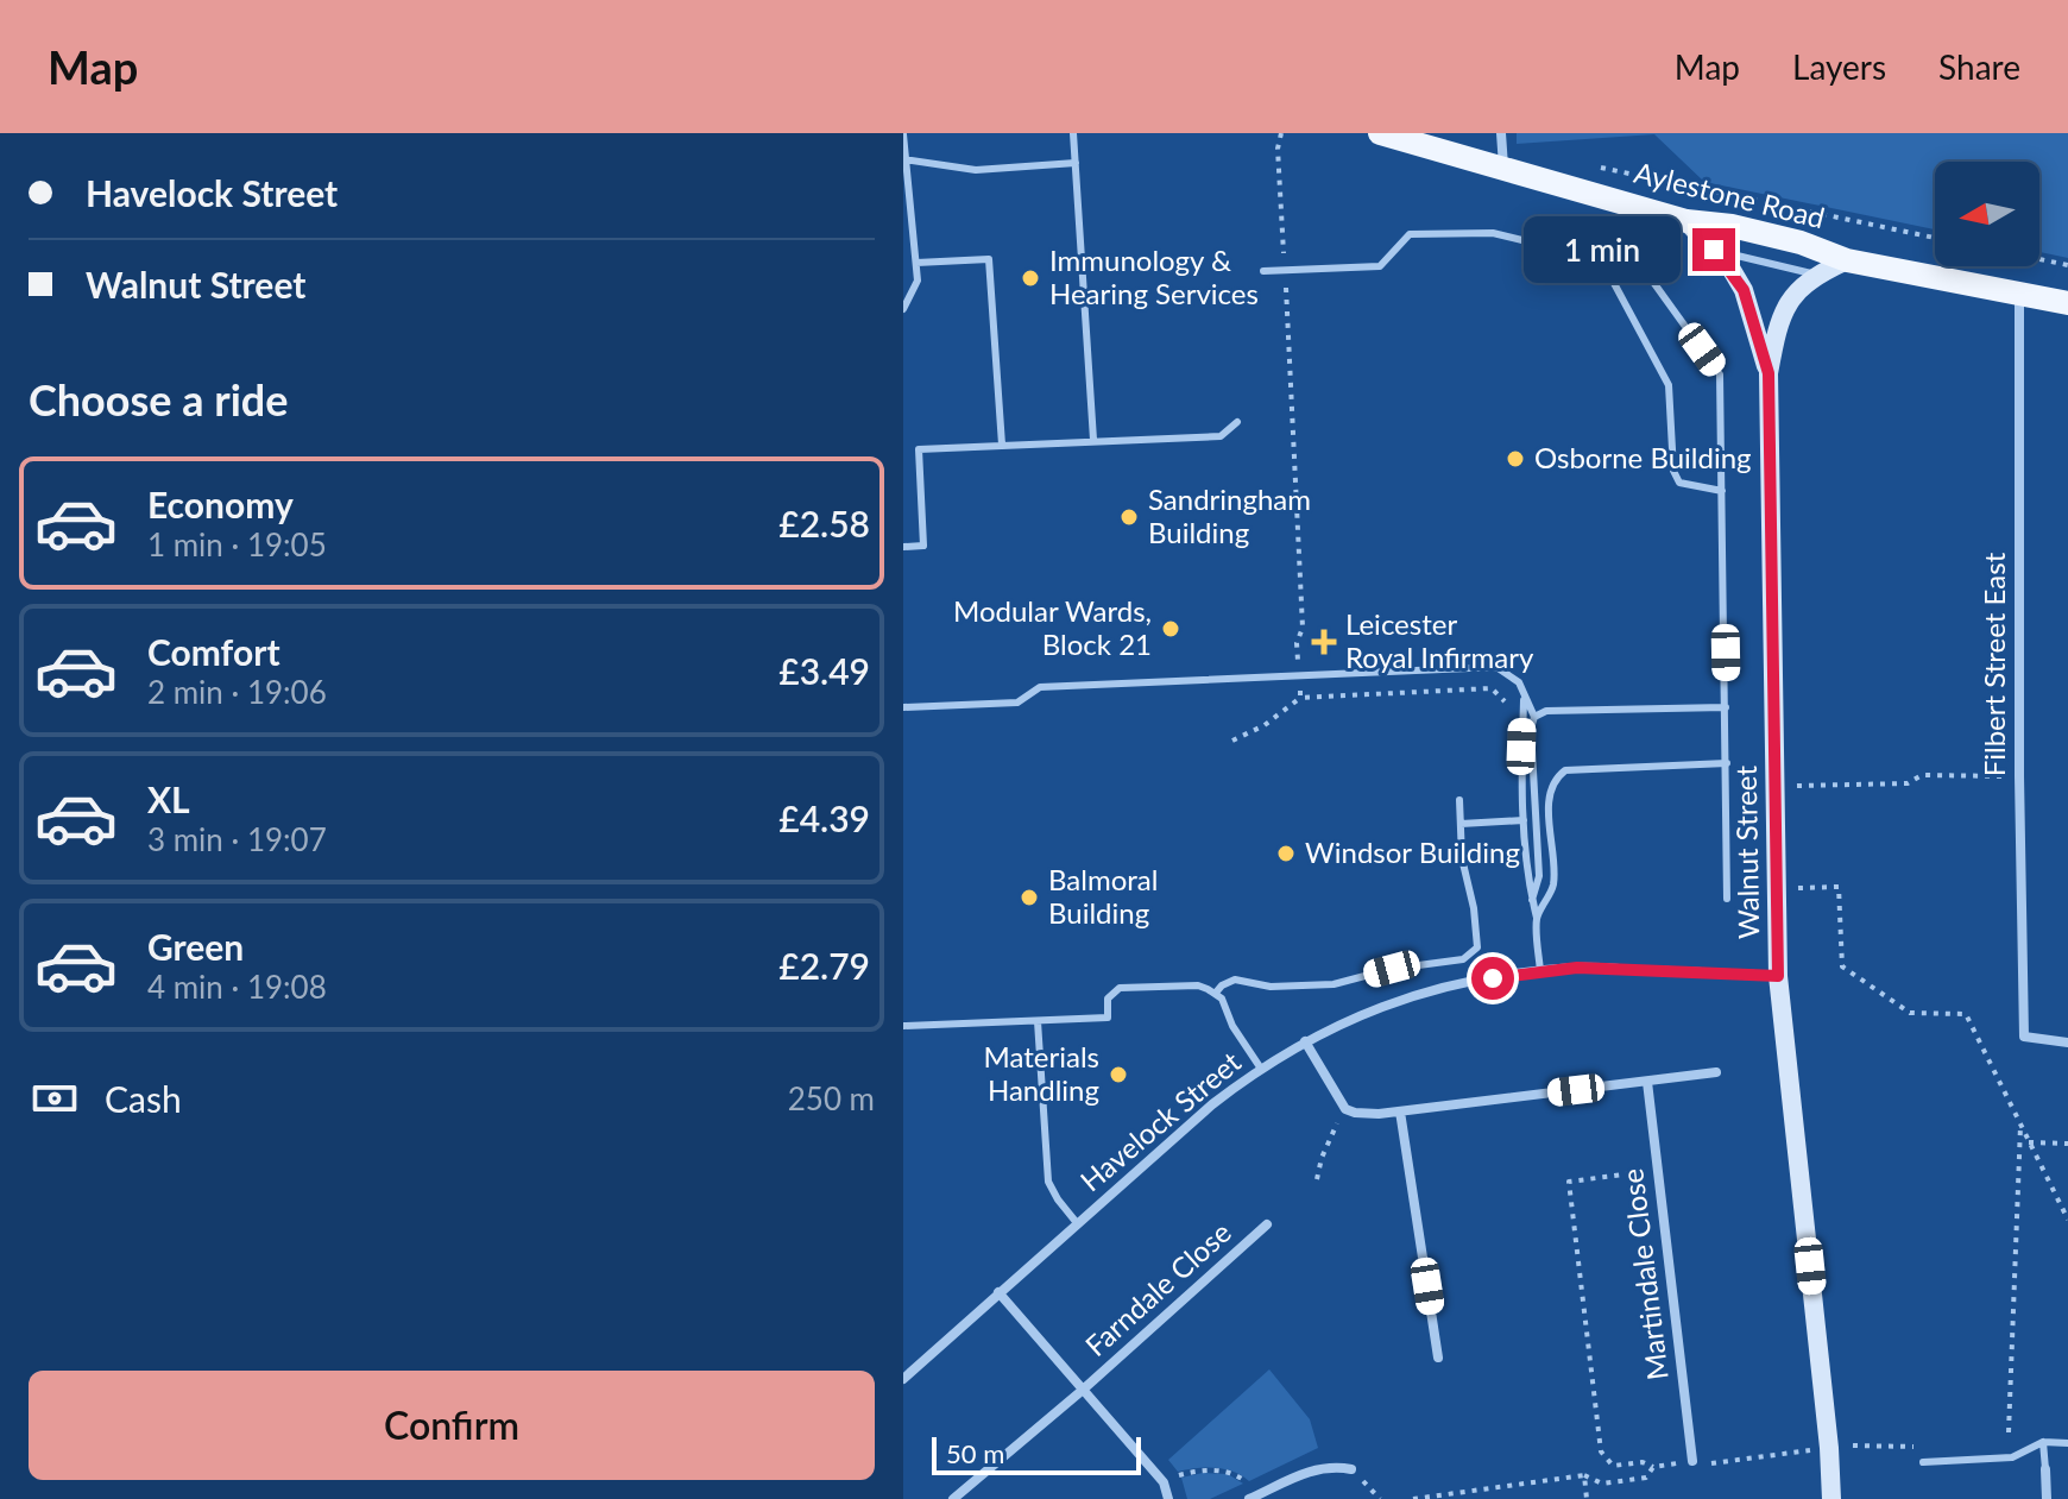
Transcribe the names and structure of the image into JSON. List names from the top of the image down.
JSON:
{
  "streets": {
    "main road": ["Aylestone Road"],
    "street": [
      "Filbert Street East",
      "Walnut Street",
      "Havelock Street",
      "Martindale Close",
      "Farndale Close"
    ]
  },
  "crossings": [
    ["Aylestone Road", "Filbert Street East"],
    ["Aylestone Road", "Walnut Street"],
    ["Walnut Street", "Havelock Street"]
  ],
  "places": {
    "other": [
      "Immunology & Hearing Services",
      "Osborne Building",
      "Sandringham Building",
      "Modular Wards, Block 21",
      "Windsor Building",
      "Balmoral Building",
      "Materials Handling"
    ],
    "health": ["Leicester Royal Infirmary"]
  },
  "scale_bar": "50 m",
  "north": "left",
  "page": {
    "header": "Map",
    "nav": ["Map", "Layers", "Share"],
    "banner": ["Havelock Street", "Walnut Street"],
    "bubble": "1 min",
    "heading": "Choose a ride",
    "list": [
      {
        "name": "Economy",
        "note": "1 min · 19:05",
        "value": "£2.58"
      },
      {
        "name": "Comfort",
        "note": "2 min · 19:06",
        "value": "£3.49"
      },
      {
        "name": "XL",
        "note": "3 min · 19:07",
        "value": "£4.39"
      },
      {
        "name": "Green",
        "note": "4 min · 19:08",
        "value": "£2.79"
      }
    ],
    "pay": ["Cash", "250 m"],
    "buttons": "Confirm",
    "scale": "50 m"
  }
}
